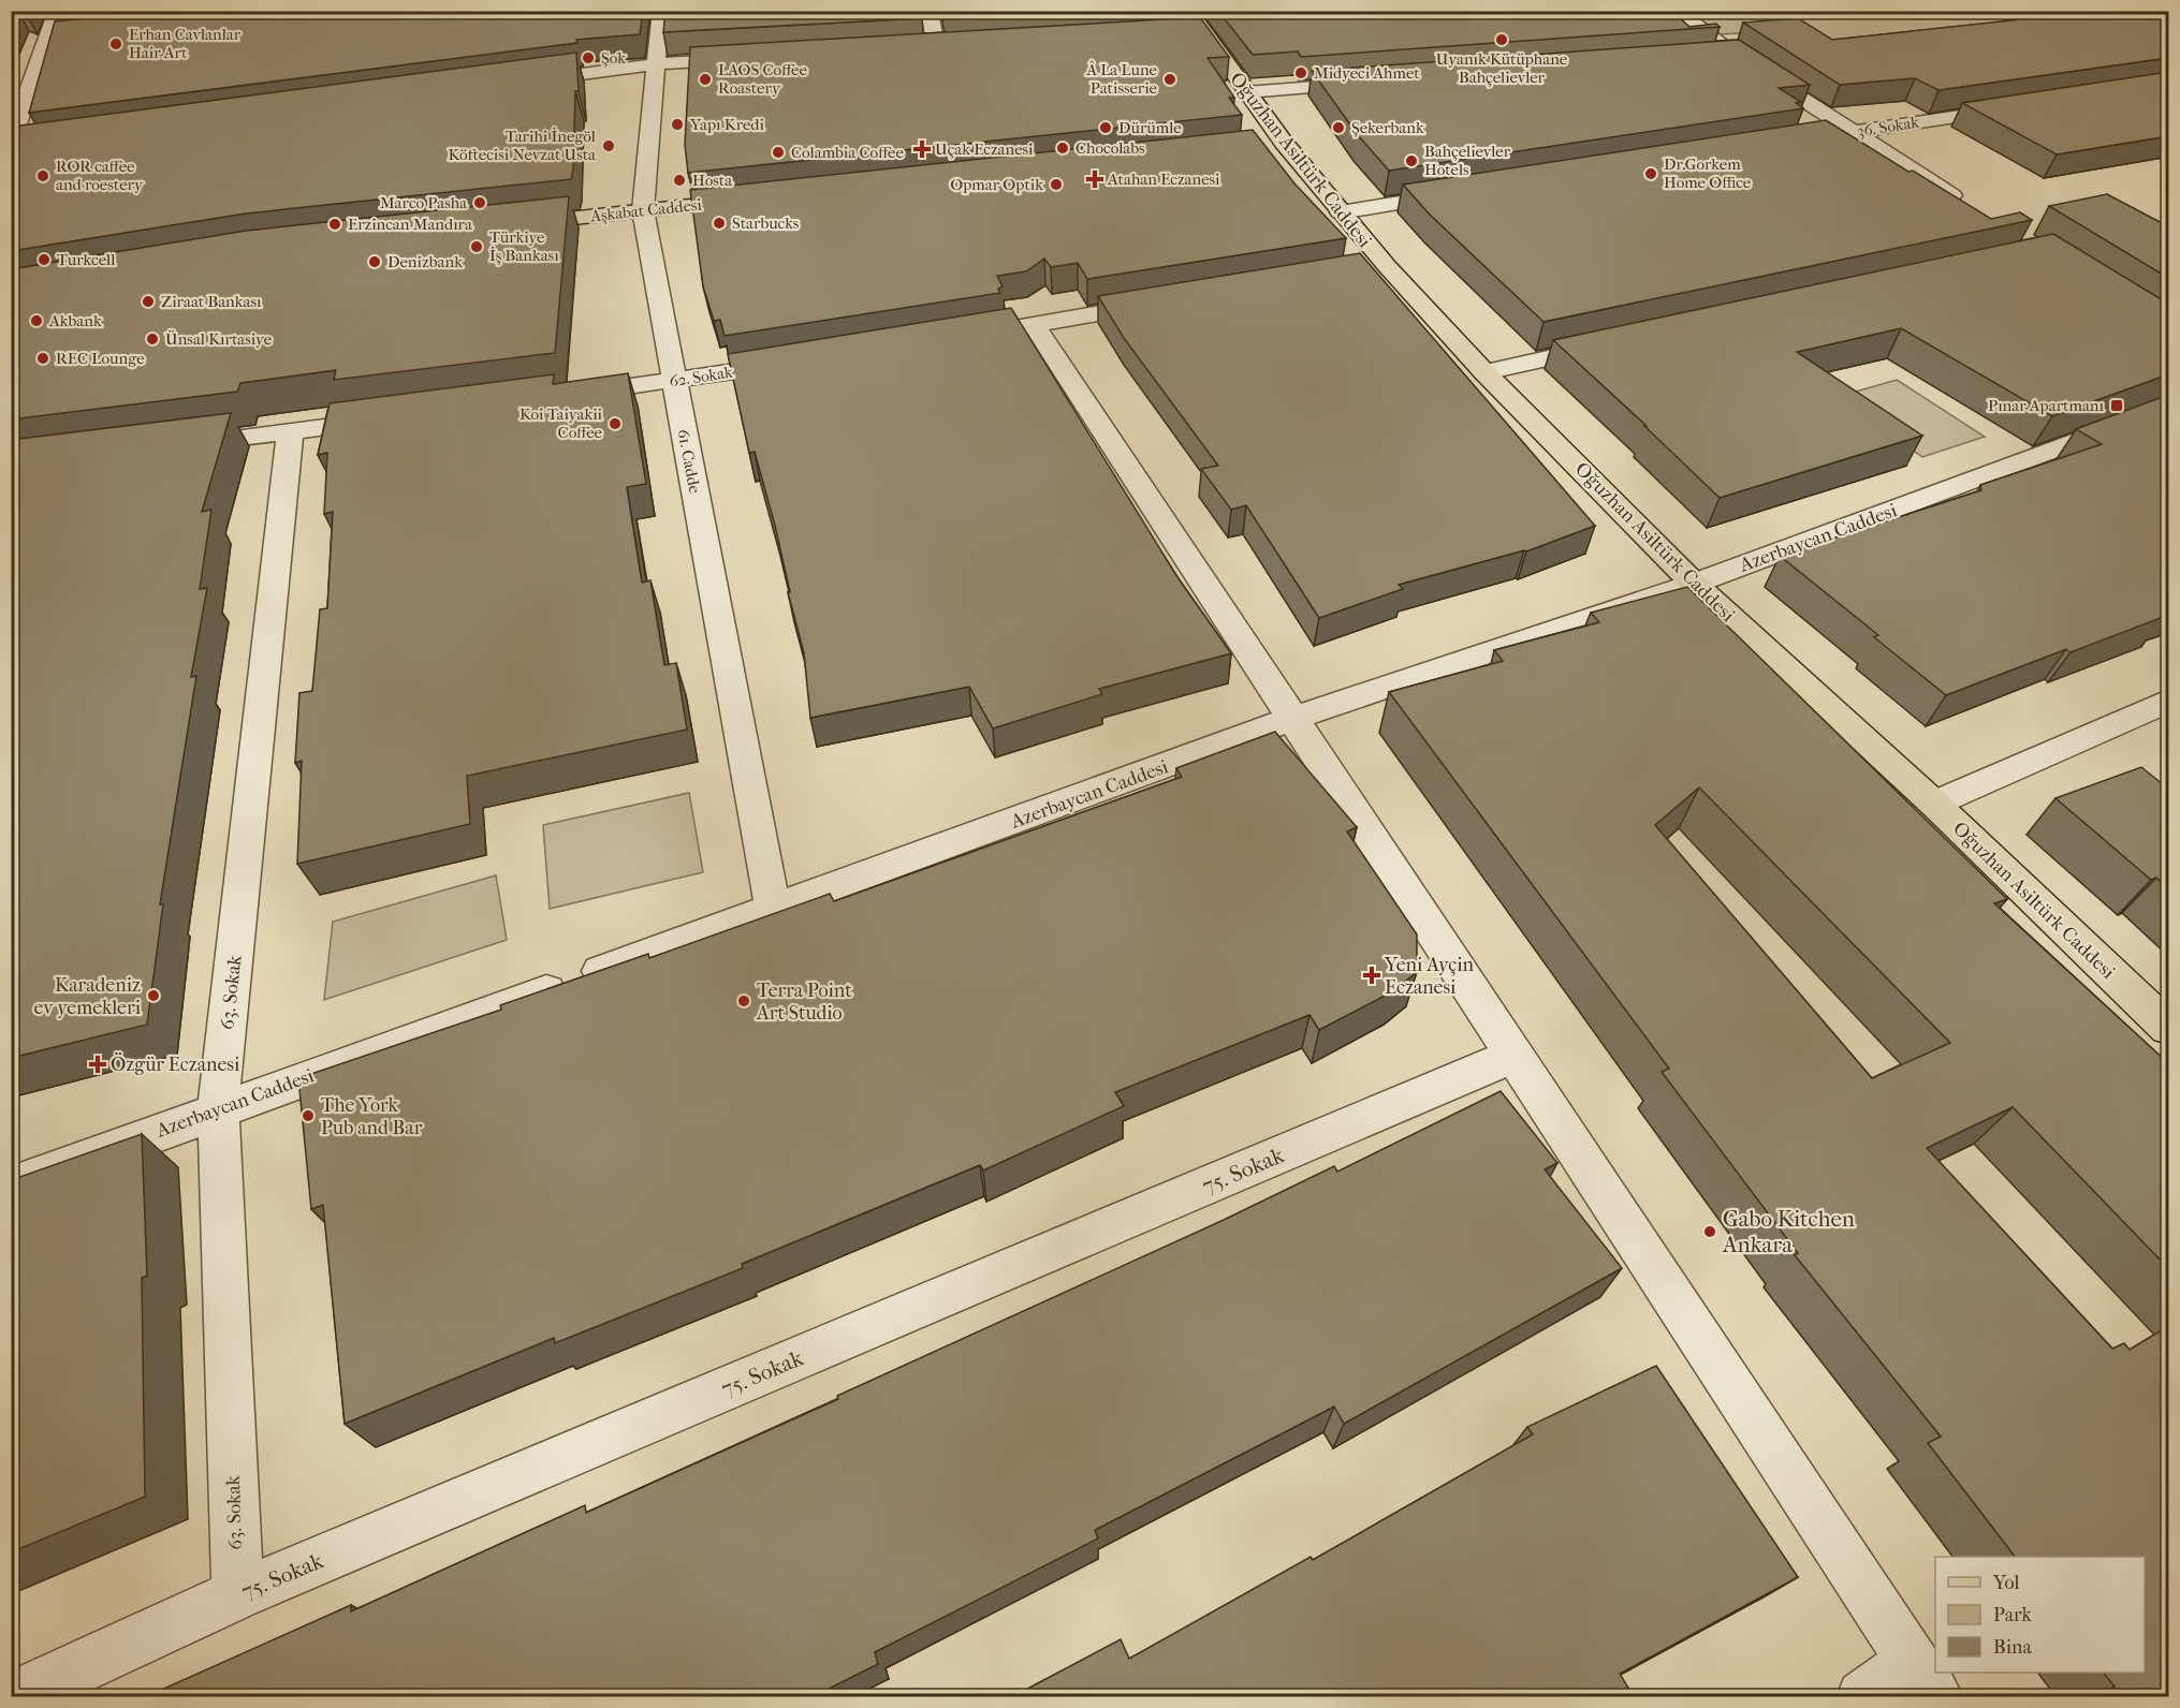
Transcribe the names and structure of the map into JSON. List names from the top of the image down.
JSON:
{
  "streets": {
    "main road": ["Oğuzhan Asiltürk Caddesi", "Aşkabat Caddesi"],
    "street": [
      "36. Sokak",
      "62. Sokak",
      "61. Cadde",
      "Azerbaycan Caddesi",
      "63. Sokak",
      "75. Sokak"
    ]
  },
  "crossings": [
    ["Oğuzhan Asiltürk Caddesi", "Azerbaycan Caddesi"],
    ["Aşkabat Caddesi", "61. Cadde"],
    ["62. Sokak", "61. Cadde"],
    ["61. Cadde", "Azerbaycan Caddesi"],
    ["Azerbaycan Caddesi", "63. Sokak"],
    ["63. Sokak", "75. Sokak"]
  ],
  "places": {
    "other": [
      "Uyanık Kütüphane Bahçelievler",
      "Erhan Cavlanlar Hair Art",
      "Şok",
      "Midyeci Ahmet",
      "LAOS Coffee Roastery",
      "Â La Lune Patisserie",
      "Yapı Kredi",
      "Dürümle",
      "Şekerbank",
      "Tarihi İnegöl Köftecisi Nevzat Usta",
      "Chocolabs",
      "Colambia Coffee",
      "Bahçelievler Hotels",
      "Dr.Gorkem Home Office",
      "ROR caffee and roestery",
      "Hosta",
      "Opmar Optik",
      "Marco Pasha",
      "Starbucks",
      "Erzincan Mandıra",
      "Türkiye İş Bankası",
      "Turkcell",
      "Denizbank",
      "Ziraat Bankası",
      "Akbank",
      "Ünsal Kırtasiye",
      "REC Lounge",
      "Koi Taiyakii Coffee",
      "Karadeniz ev yemekleri",
      "Terra Point Art Studio",
      "The York Pub and Bar",
      "Gabo Kitchen Ankara"
    ],
    "health": [
      "Uçak Eczanesi",
      "Atahan Eczanesi",
      "Yeni Ayçin Eczanesi",
      "Özgür Eczanesi"
    ],
    "transit": ["Pınar Apartmanı"]
  },
  "legend": ["Yol", "Park", "Bina"]
}
